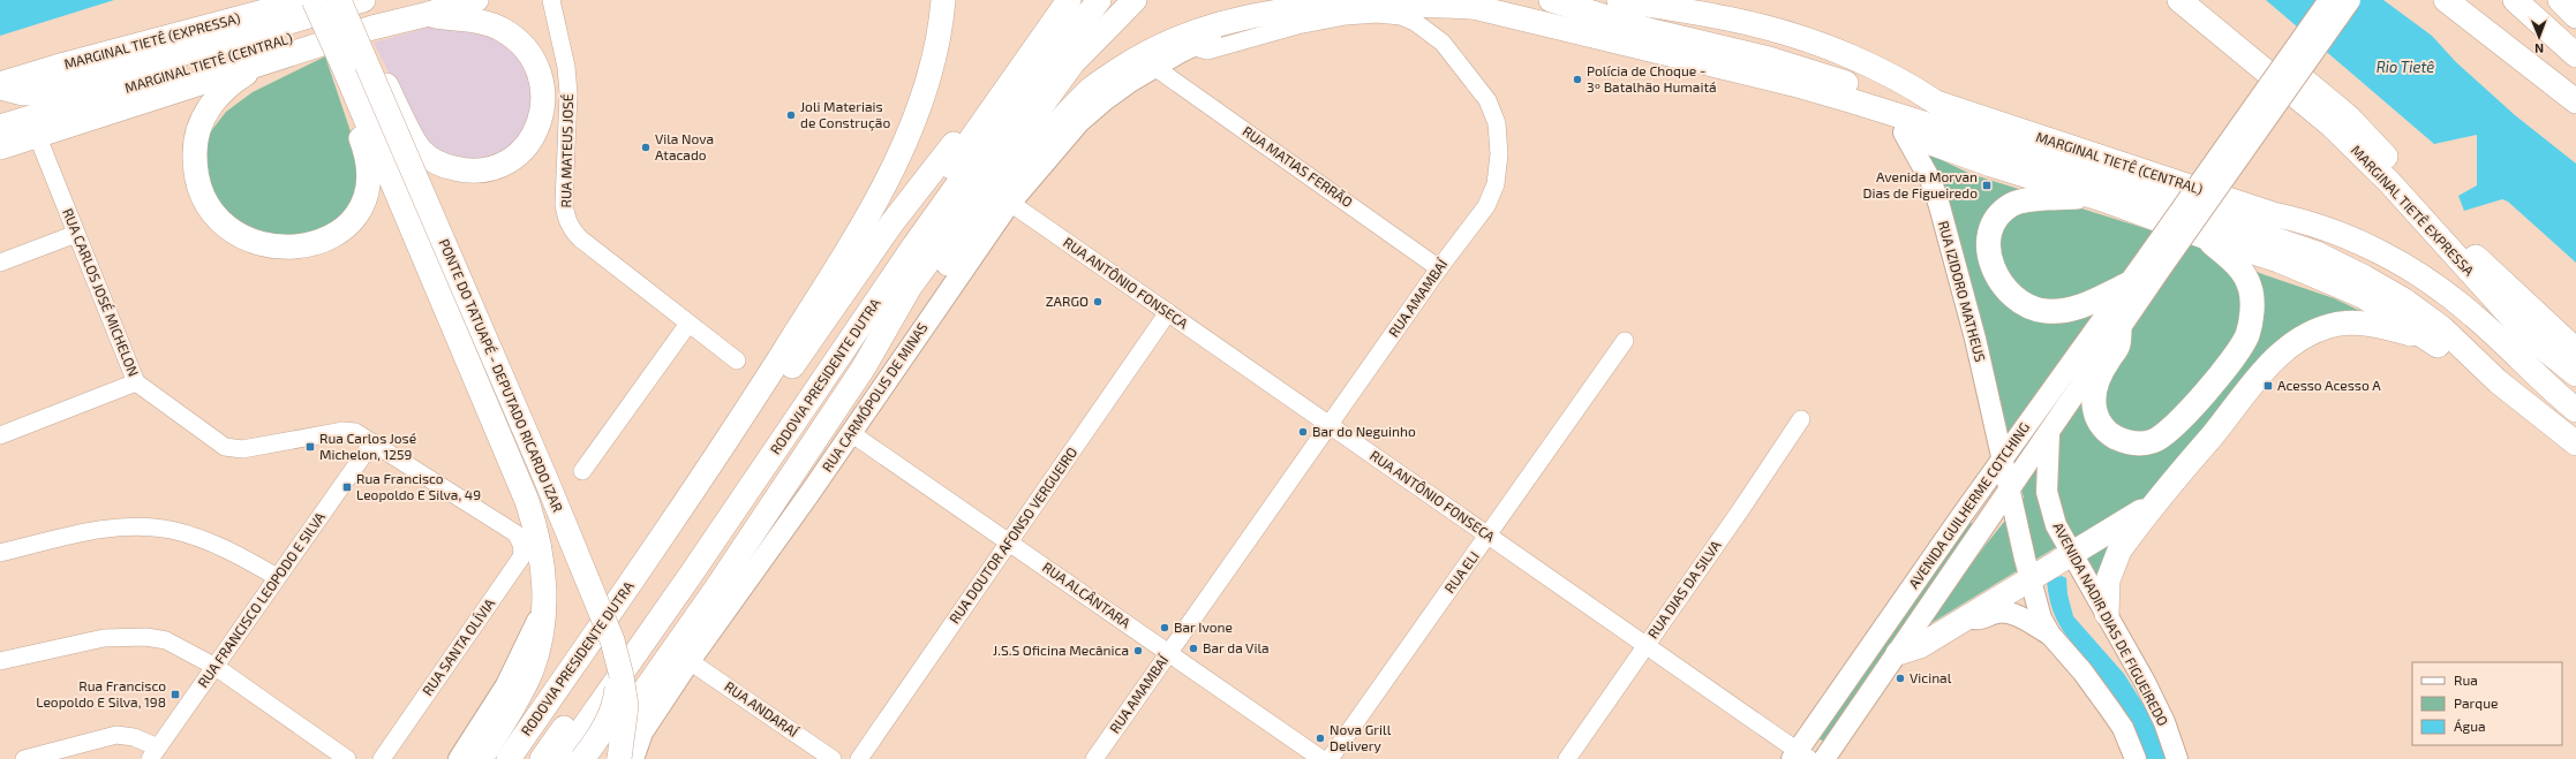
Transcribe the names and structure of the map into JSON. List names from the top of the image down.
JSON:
{
  "streets": {
    "highway": [
      "MARGINAL TIETÊ (CENTRAL)",
      "MARGINAL TIETÊ EXPRESSA",
      "PONTE DO TATUAPÉ - DEPUTADO RICARDO IZAR",
      "RODOVIA PRESIDENTE DUTRA"
    ],
    "main road": [
      "RUA IZIDORO MATHEUS",
      "RUA CARMÓPOLIS DE MINAS",
      "AVENIDA GUILHERME COTCHING",
      "AVENIDA NADIR DIAS DE FIGUEIREDO"
    ],
    "street": [
      "RUA MATEUS JOSÉ",
      "RUA MATIAS FERRÃO",
      "RUA ANTÔNIO FONSECA",
      "RUA CARLOS JOSÉ MICHELON",
      "RUA AMAMBAÍ",
      "RUA DOUTOR AFONSO VERGUEIRO",
      "RUA ELI",
      "RUA DIAS DA SILVA",
      "RUA ALCÂNTARA",
      "RUA FRANCISCO LEOPODO E SILVA",
      "RUA SANTA OLÍVIA",
      "RUA ANDARAÍ"
    ]
  },
  "crossings": [
    ["RUA MATIAS FERRÃO", "RUA AMAMBAÍ"],
    ["RUA MATIAS FERRÃO", "RUA CARMÓPOLIS DE MINAS"],
    ["RUA ANTÔNIO FONSECA", "RUA AMAMBAÍ"],
    ["RUA ANTÔNIO FONSECA", "RUA CARMÓPOLIS DE MINAS"],
    ["RUA ANTÔNIO FONSECA", "AVENIDA GUILHERME COTCHING"],
    ["RUA ANTÔNIO FONSECA", "RUA DOUTOR AFONSO VERGUEIRO"],
    ["RUA ANTÔNIO FONSECA", "RUA ELI"],
    ["RUA ANTÔNIO FONSECA", "RUA DIAS DA SILVA"],
    ["RUA IZIDORO MATHEUS", "AVENIDA GUILHERME COTCHING"],
    ["RUA CARLOS JOSÉ MICHELON", "RUA FRANCISCO LEOPODO E SILVA"],
    ["RUA CARLOS JOSÉ MICHELON", "RUA SANTA OLÍVIA"],
    ["RUA AMAMBAÍ", "RUA ALCÂNTARA"],
    ["RUA CARMÓPOLIS DE MINAS", "RUA ALCÂNTARA"],
    ["RUA CARMÓPOLIS DE MINAS", "RUA ANDARAÍ"],
    ["AVENIDA GUILHERME COTCHING", "AVENIDA NADIR DIAS DE FIGUEIREDO"],
    ["RUA DOUTOR AFONSO VERGUEIRO", "RUA ALCÂNTARA"]
  ],
  "water": ["Rio Tietê"],
  "places": {
    "other": [
      "Polícia de Choque - 3º Batalhão Humaitá",
      "Joli Materiais de Construção",
      "Vila Nova Atacado",
      "ZARGO",
      "Bar do Neguinho",
      "Bar Ivone",
      "Bar da Vila",
      "J.S.S Oficina Mecânica",
      "Vicinal",
      "Nova Grill Delivery"
    ],
    "transit": [
      "Avenida Morvan Dias de Figueiredo",
      "Acesso Acesso A",
      "Rua Carlos José Michelon, 1259",
      "Rua Francisco Leopoldo E Silva, 49",
      "Rua Francisco Leopoldo E Silva, 198"
    ]
  },
  "legend": ["Rua", "Parque", "Água"],
  "north": "bottom"
}
